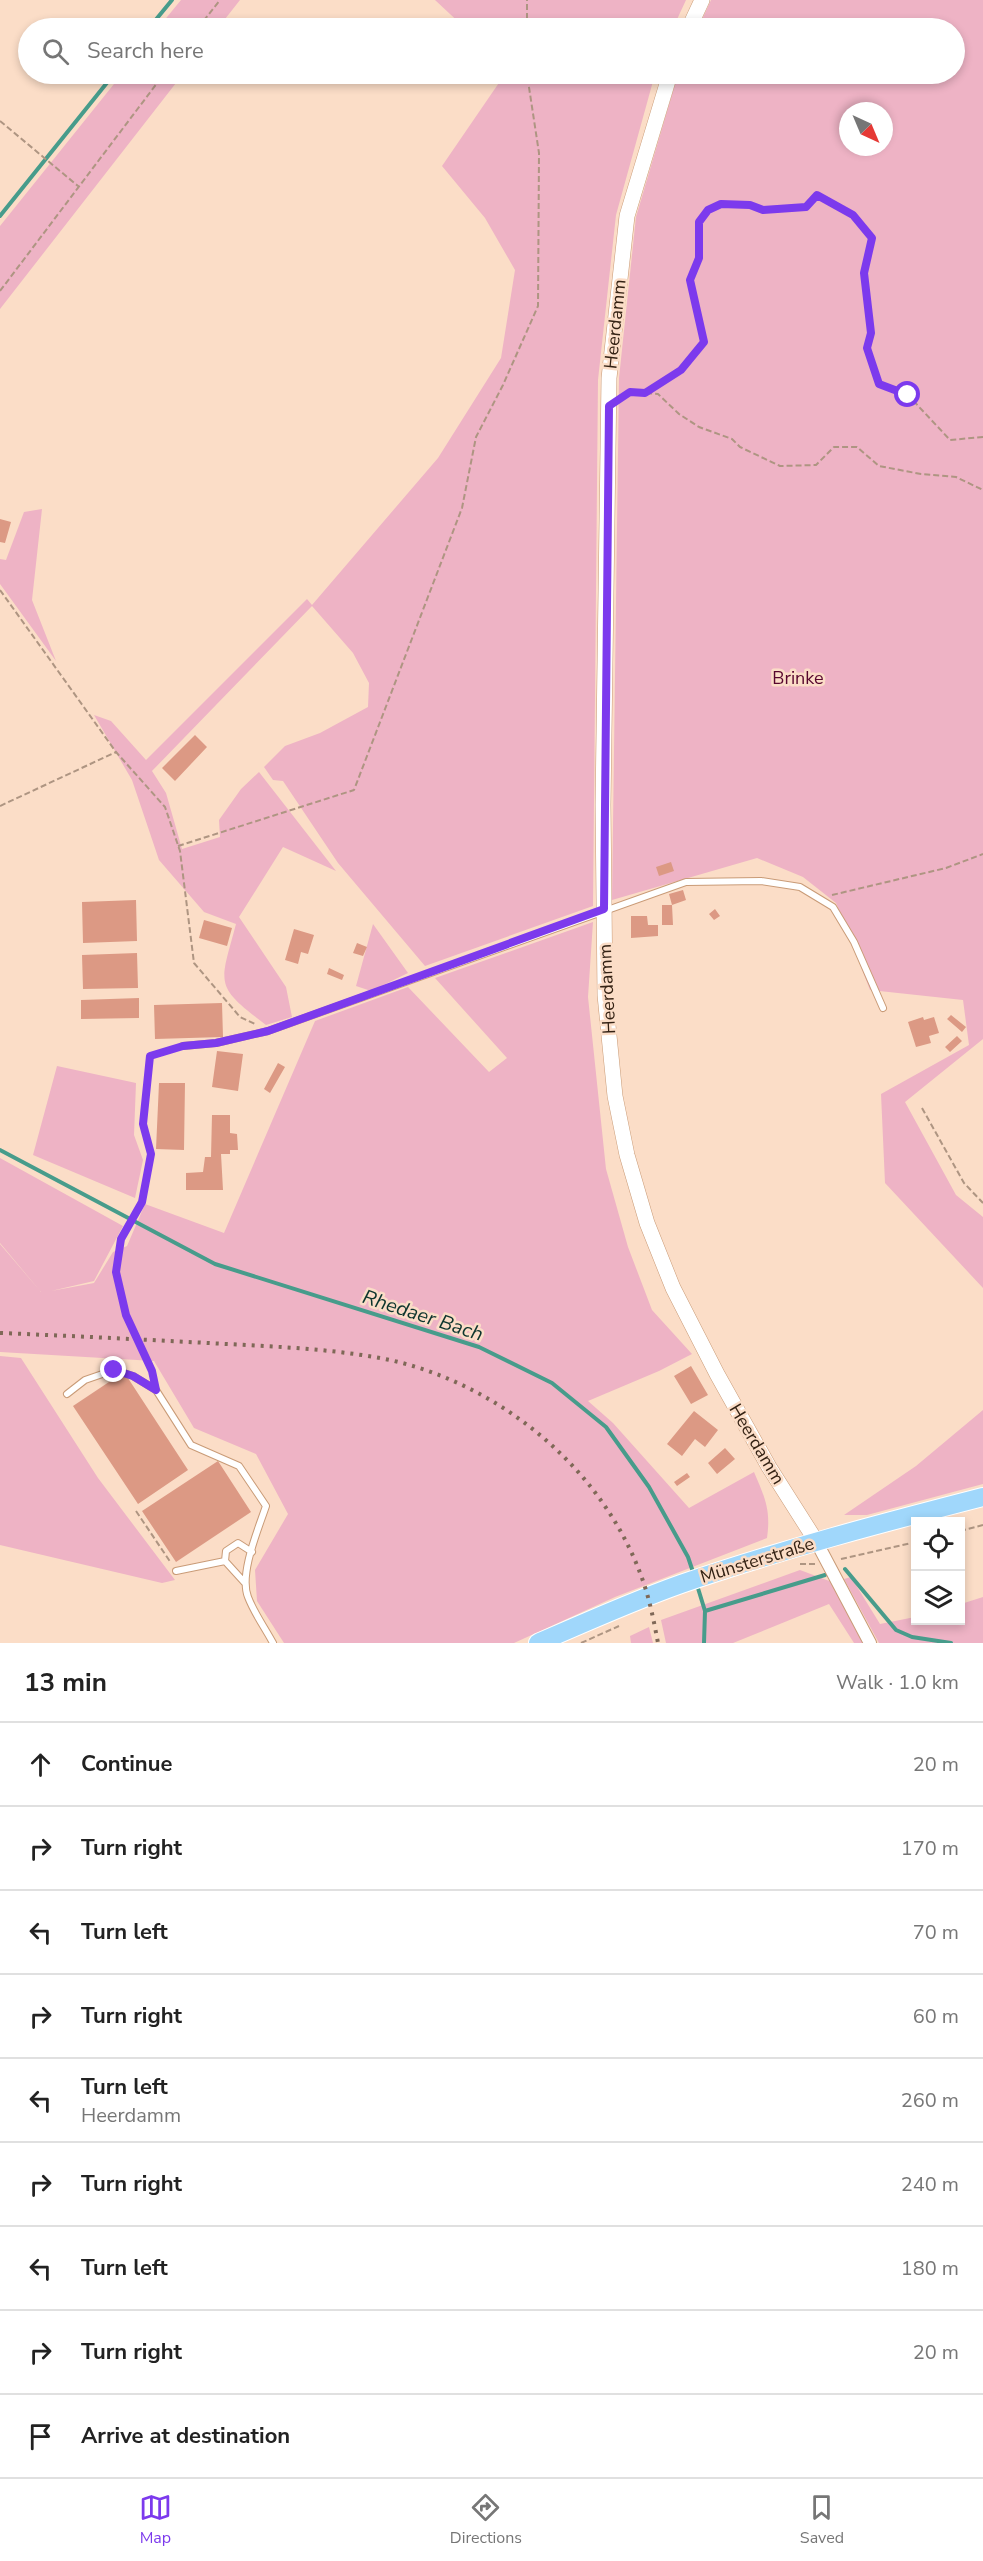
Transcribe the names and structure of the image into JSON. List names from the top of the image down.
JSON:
{
  "streets": {
    "main road": ["Münsterstraße"],
    "street": ["Heerdamm"]
  },
  "crossings": [
    ["Heerdamm", "Münsterstraße"]
  ],
  "water": ["Rhedaer Bach"],
  "parks": ["Brinke"],
  "north": "bottom right",
  "page": {
    "search": "Search here",
    "heading": ["13 min", "Walk · 1.0 km"],
    "list": [
      ["Continue", "20 m"],
      ["Turn right", "170 m"],
      ["Turn left", "70 m"],
      ["Turn right", "60 m"],
      ["Turn left", "Heerdamm", "260 m"],
      ["Turn right", "240 m"],
      ["Turn left", "180 m"],
      ["Turn right", "20 m"],
      "Arrive at destination"
    ],
    "nav": ["Map", "Directions", "Saved"]
  }
}
